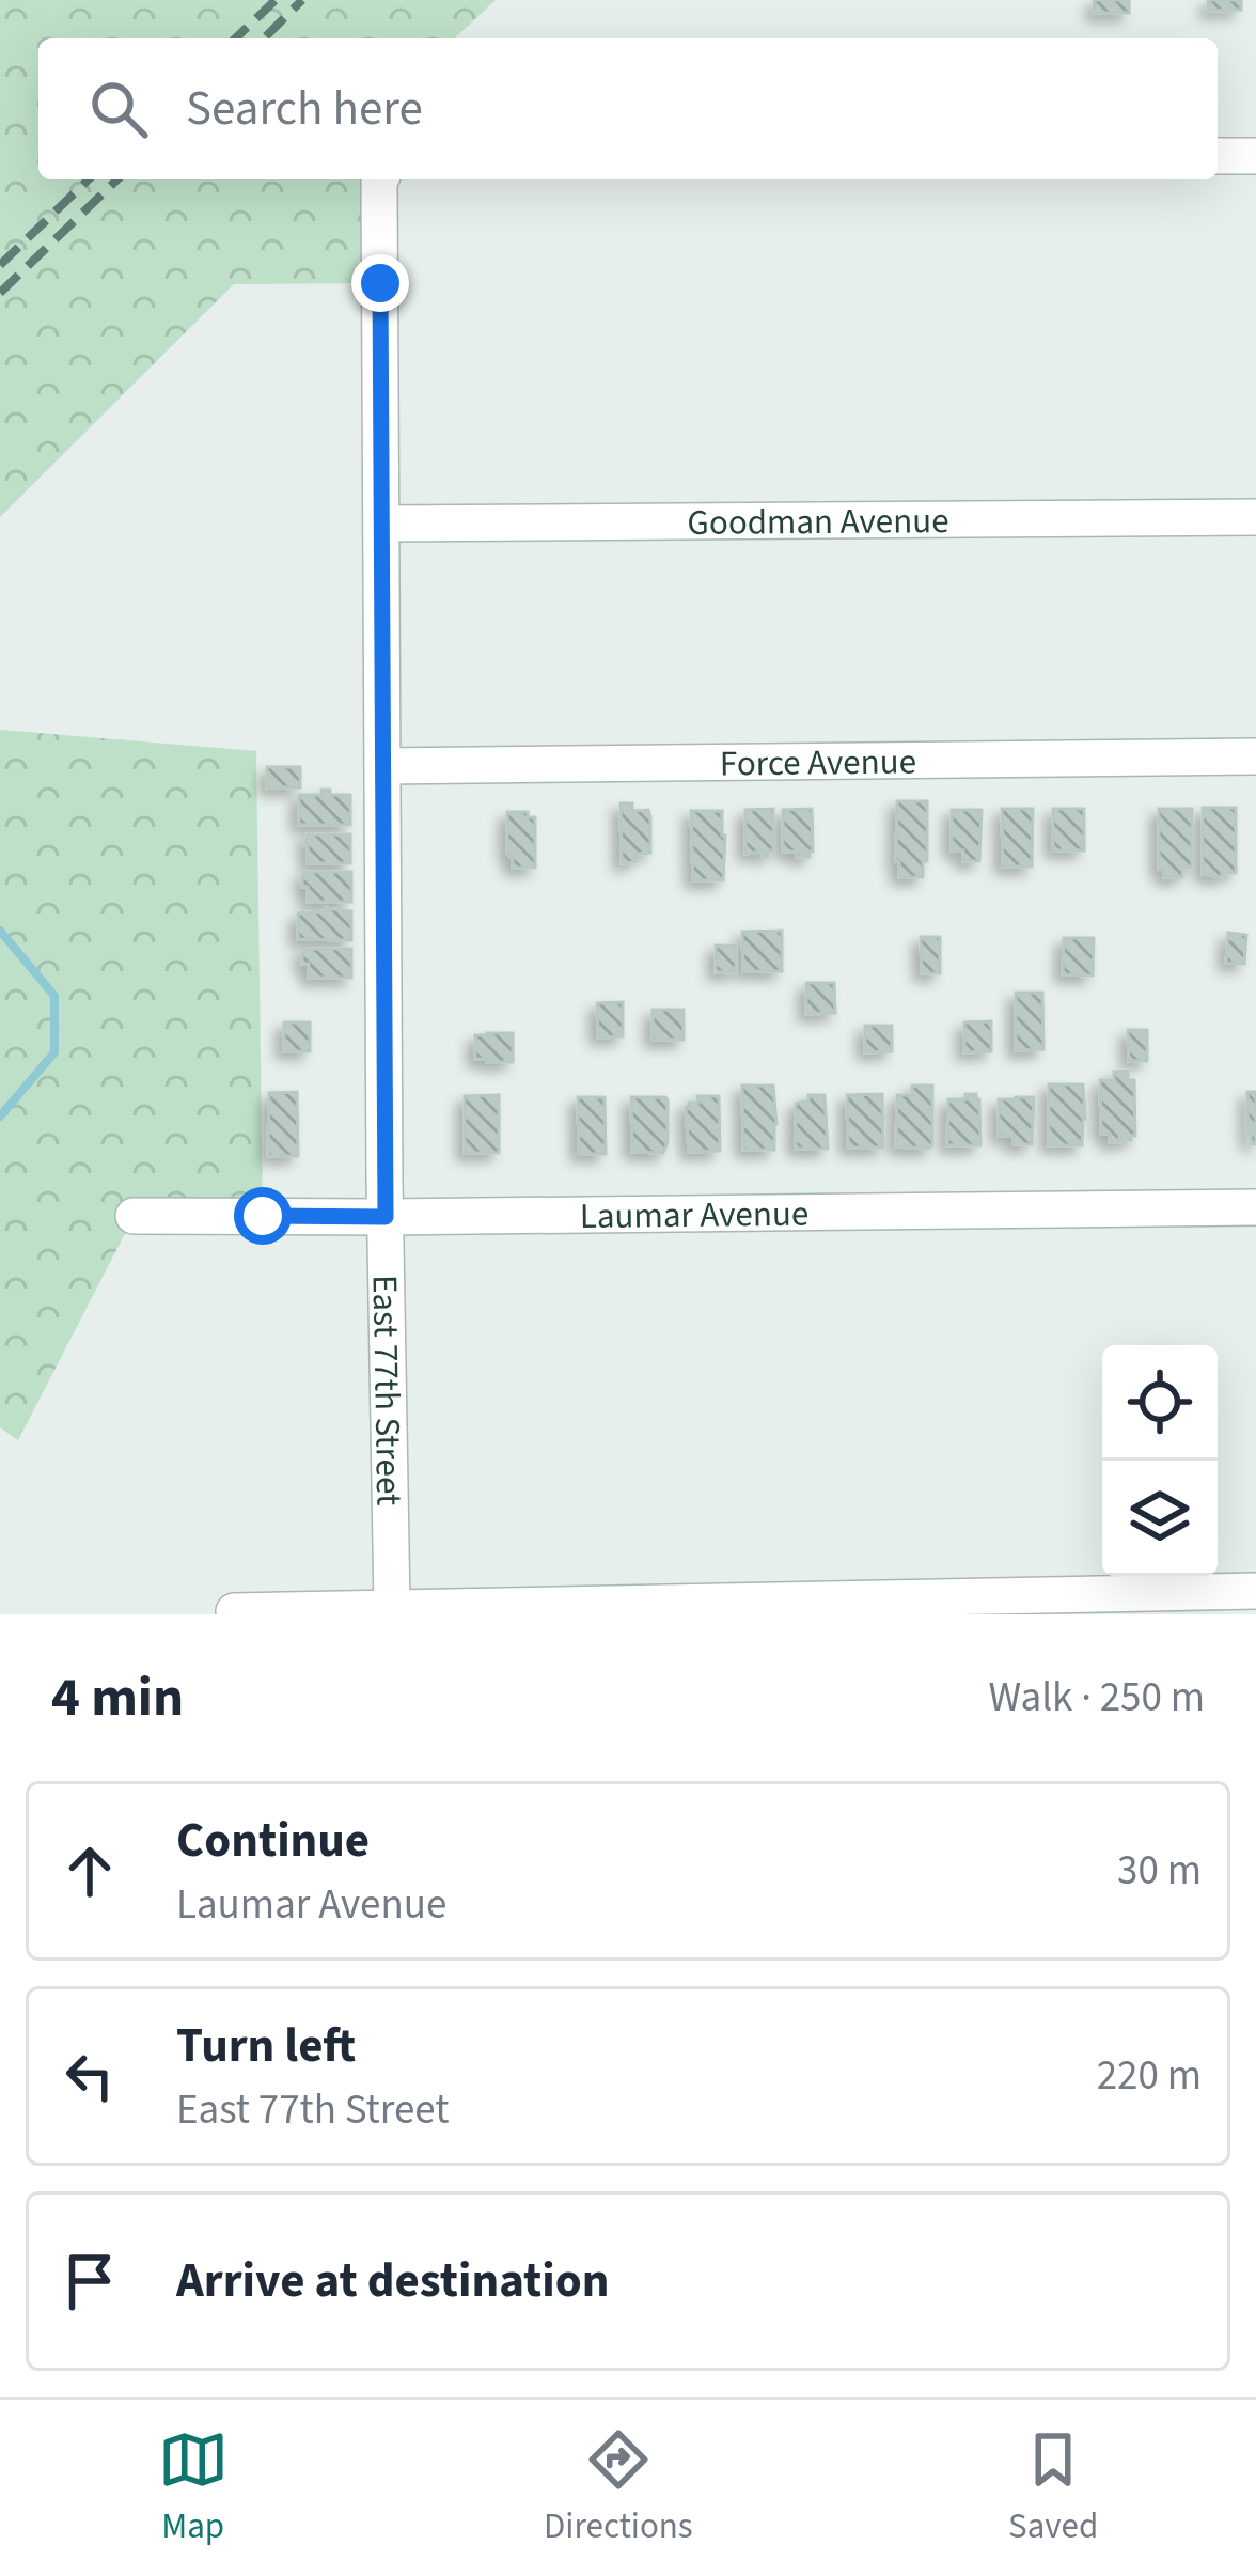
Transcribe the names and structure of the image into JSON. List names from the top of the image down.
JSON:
{
  "streets": {
    "street": [
      "Goodman Avenue",
      "Force Avenue",
      "Laumar Avenue",
      "East 77th Street"
    ]
  },
  "crossings": [
    ["Goodman Avenue", "East 77th Street"],
    ["Force Avenue", "East 77th Street"],
    ["Laumar Avenue", "East 77th Street"]
  ],
  "page": {
    "search": "Search here",
    "heading": ["4 min", "Walk · 250 m"],
    "list": [
      ["Continue", "Laumar Avenue", "30 m"],
      ["Turn left", "East 77th Street", "220 m"],
      "Arrive at destination"
    ],
    "nav": ["Map", "Directions", "Saved"]
  }
}
